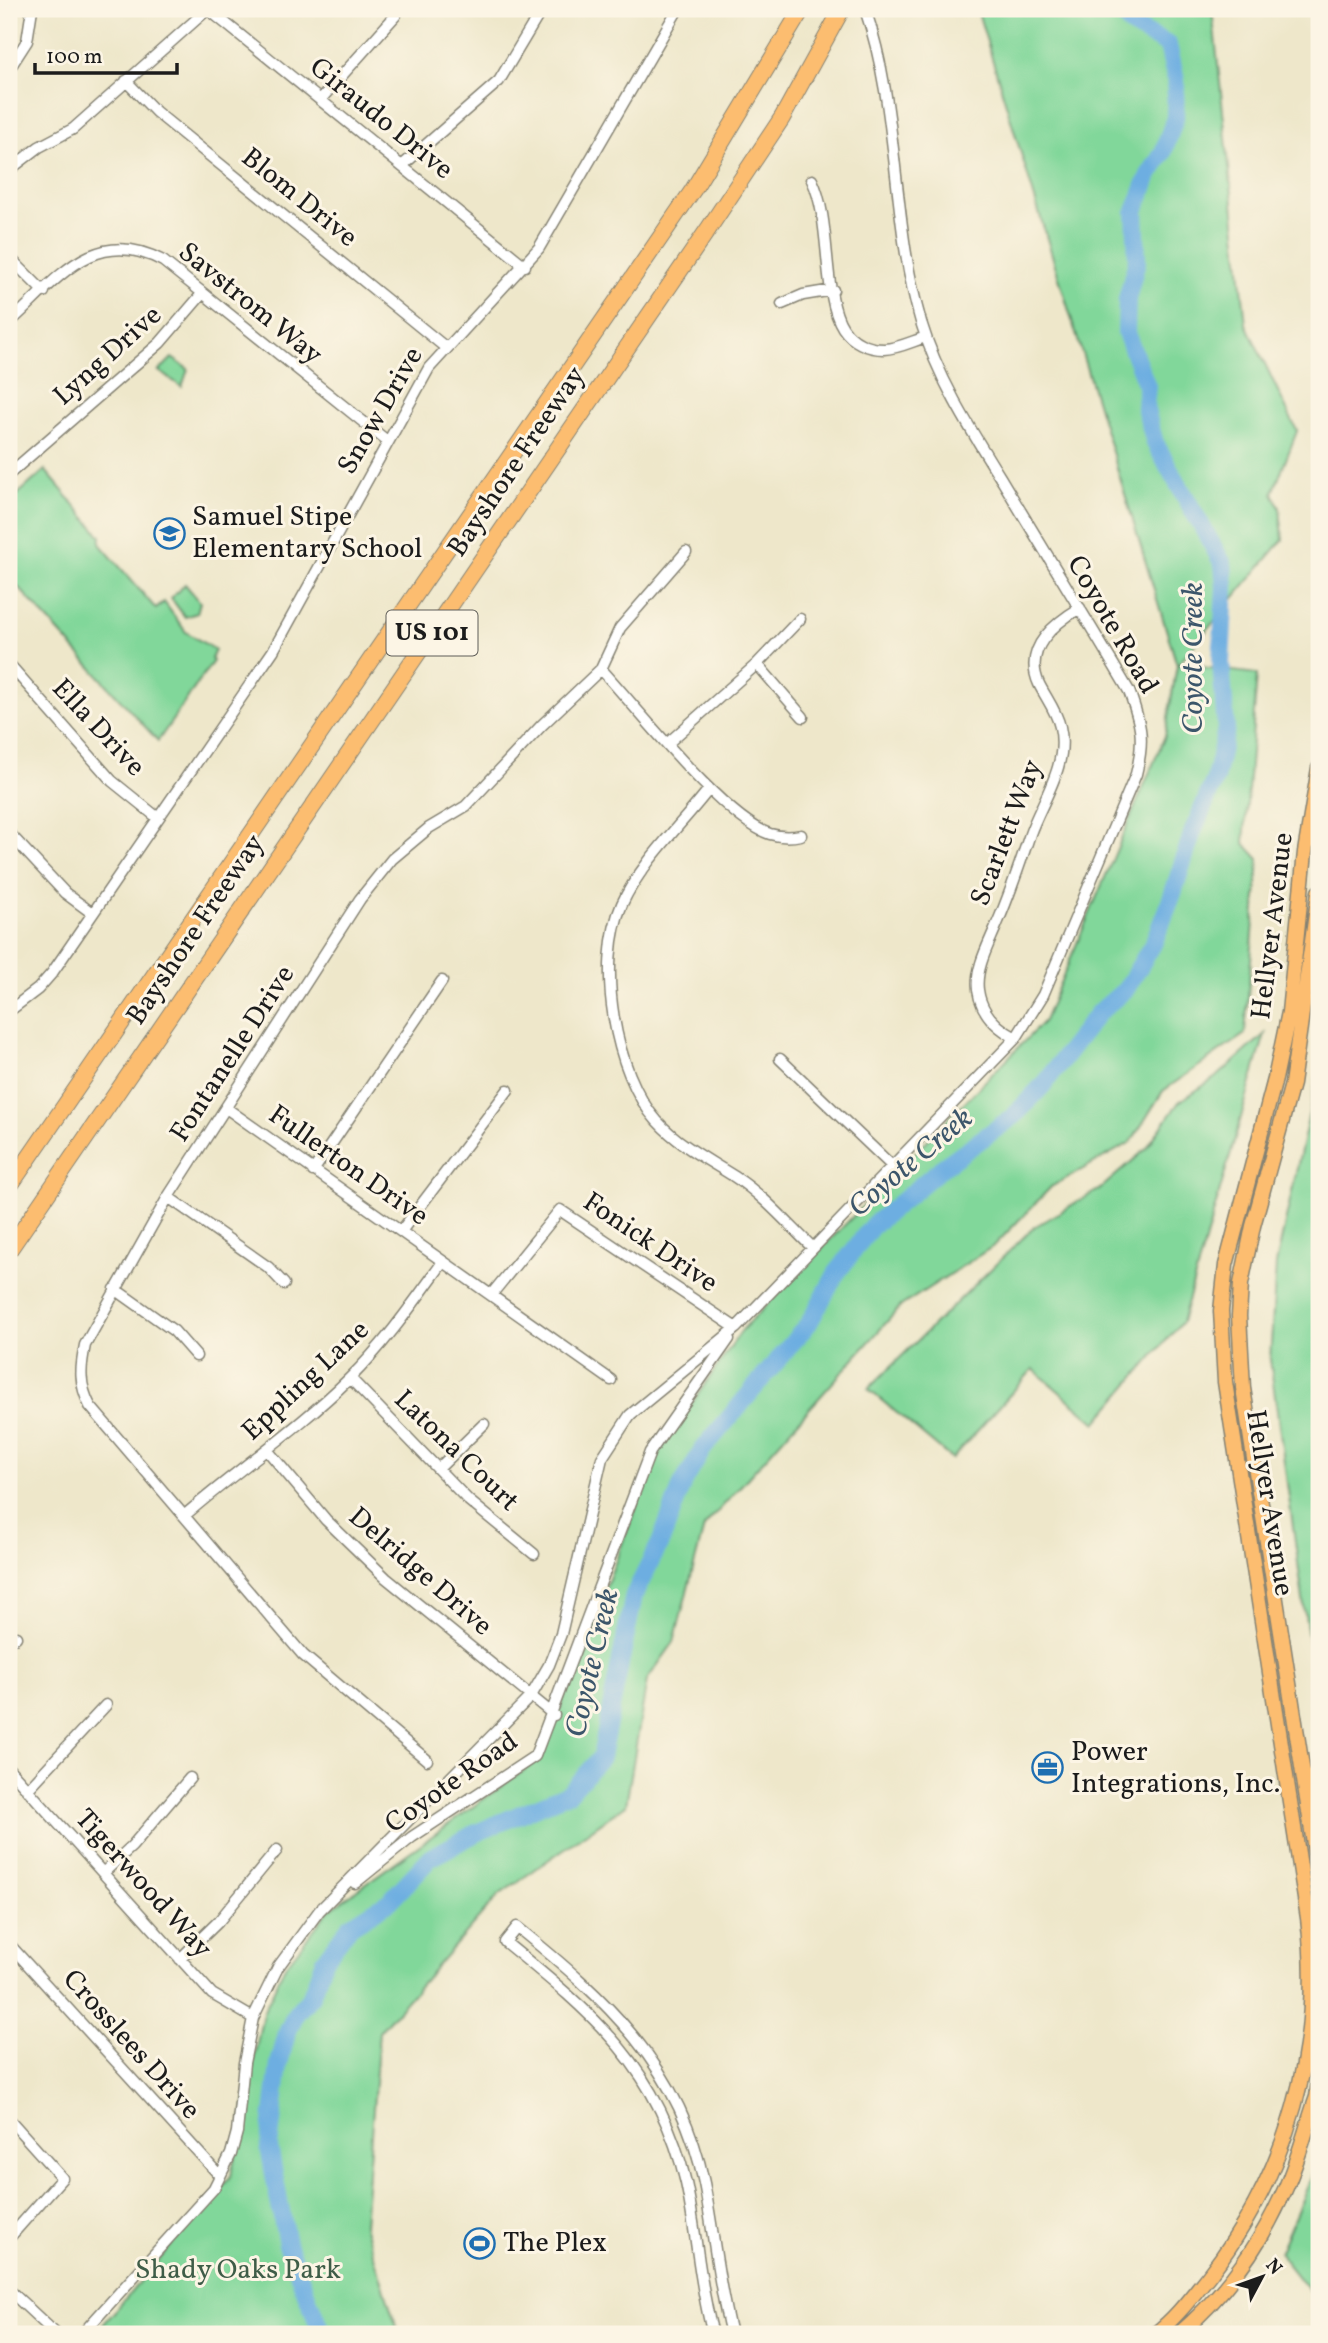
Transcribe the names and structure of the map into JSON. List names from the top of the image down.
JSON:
{
  "streets": {
    "highway": ["Bayshore Freeway", "US 101"],
    "main road": ["Hellyer Avenue"],
    "street": [
      "Giraudo Drive",
      "Blom Drive",
      "Savstrom Way",
      "Lyng Drive",
      "Snow Drive",
      "Coyote Road",
      "Ella Drive",
      "Scarlett Way",
      "Fontanelle Drive",
      "Fullerton Drive",
      "Fonick Drive",
      "Eppling Lane",
      "Latona Court",
      "Delridge Drive",
      "Tigerwood Way",
      "Crosslees Drive"
    ]
  },
  "crossings": [
    ["Giraudo Drive", "Snow Drive"],
    ["Blom Drive", "Snow Drive"],
    ["Savstrom Way", "Lyng Drive"],
    ["Savstrom Way", "Snow Drive"],
    ["Snow Drive", "Ella Drive"],
    ["Coyote Road", "Scarlett Way"],
    ["Coyote Road", "Fonick Drive"],
    ["Coyote Road", "Delridge Drive"],
    ["Coyote Road", "Tigerwood Way"],
    ["Coyote Road", "Crosslees Drive"],
    ["Fontanelle Drive", "Fullerton Drive"],
    ["Fontanelle Drive", "Eppling Lane"],
    ["Fullerton Drive", "Fonick Drive"],
    ["Fullerton Drive", "Eppling Lane"],
    ["Eppling Lane", "Latona Court"],
    ["Eppling Lane", "Delridge Drive"]
  ],
  "water": ["Coyote Creek"],
  "parks": ["Shady Oaks Park"],
  "places": {
    "school or university": ["Samuel Stipe Elementary School"],
    "office": ["Power Integrations, Inc."],
    "sports": ["The Plex"]
  },
  "scale_bar": "100 m",
  "north": "top right"
}
